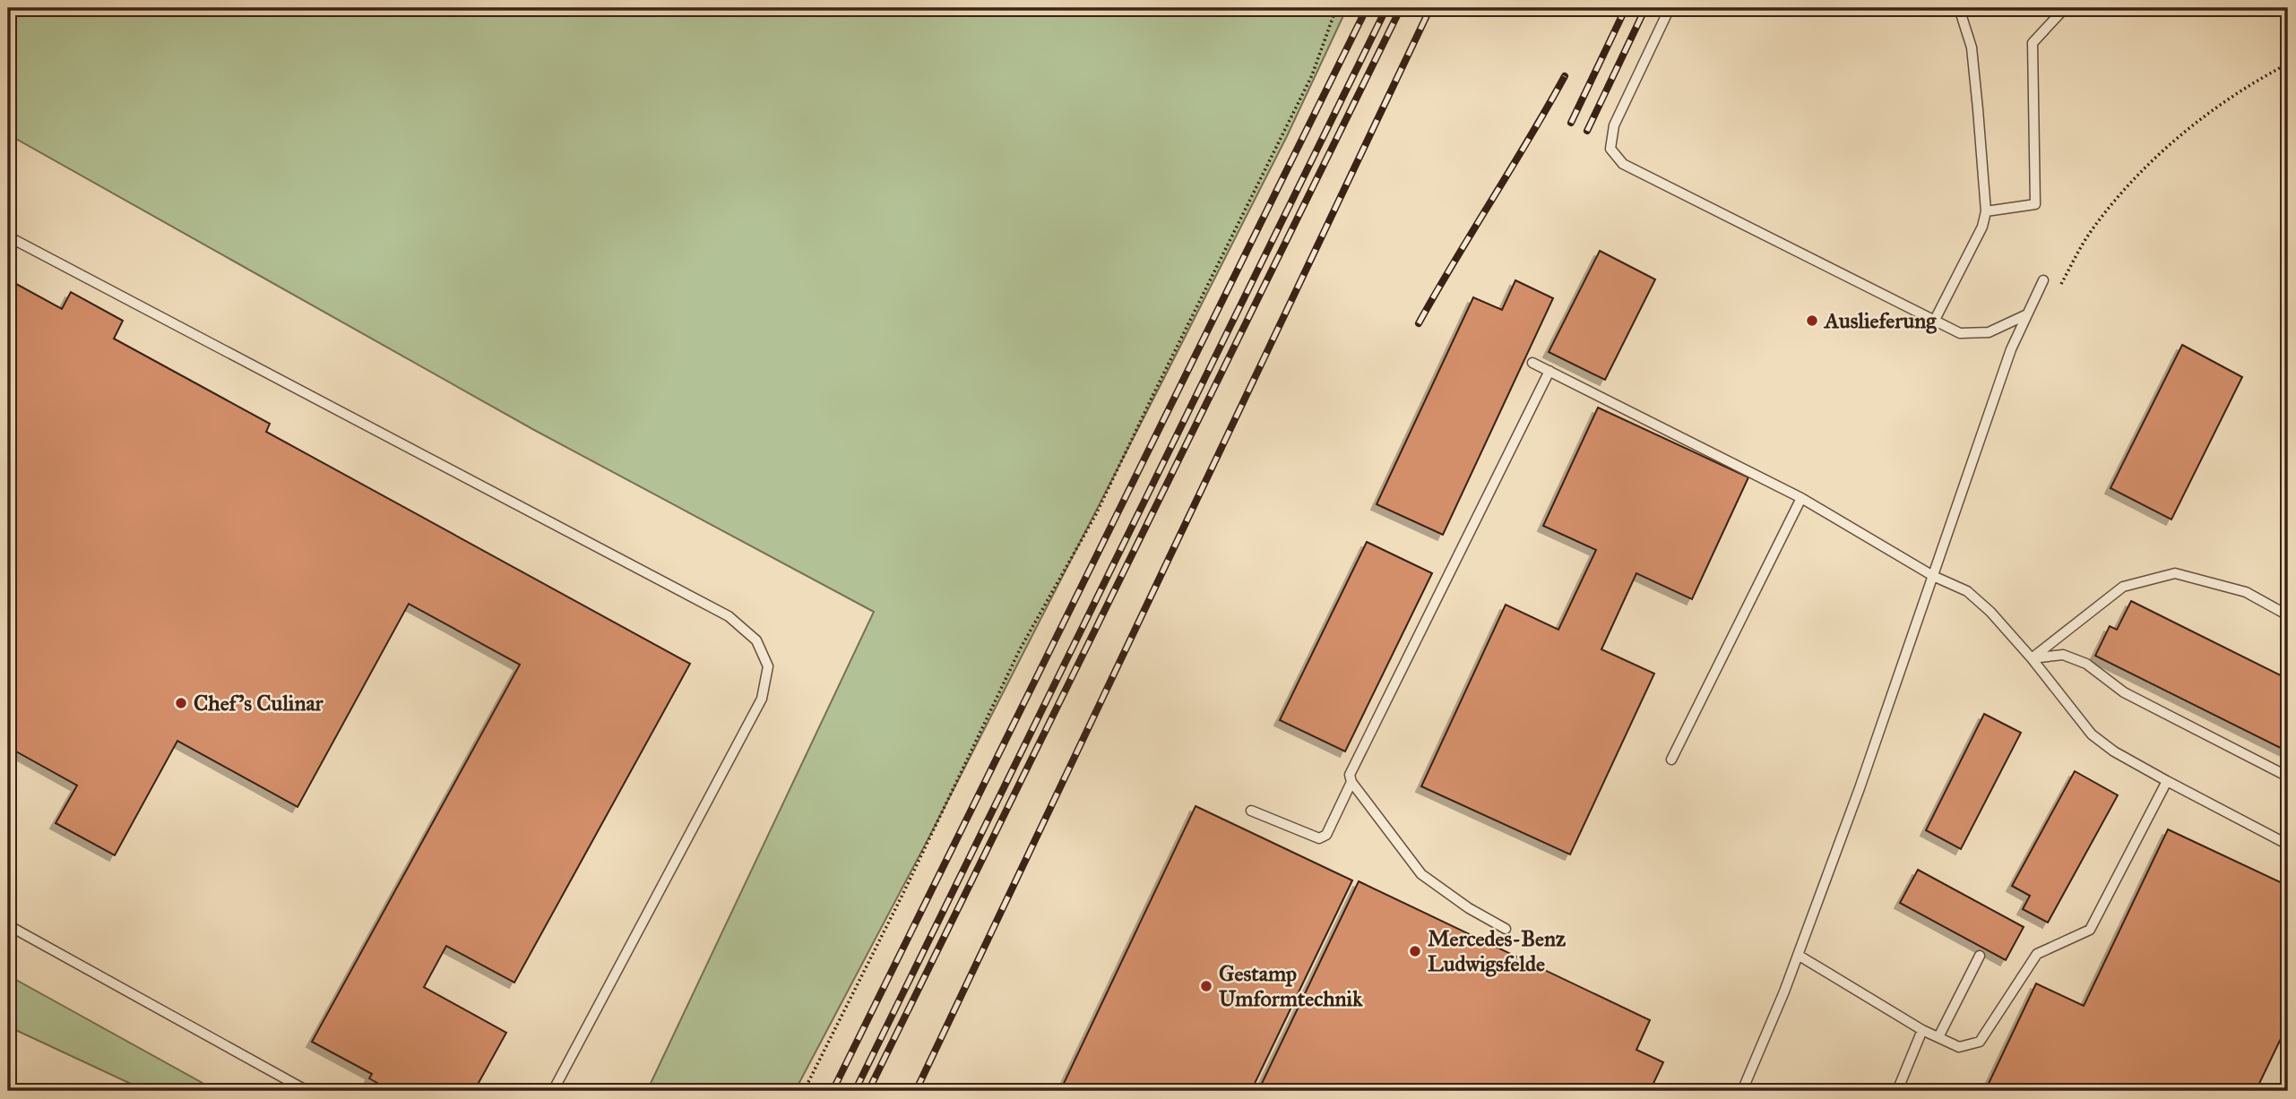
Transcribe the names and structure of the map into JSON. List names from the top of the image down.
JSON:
{
  "places": [
    "Auslieferung",
    "Chef's Culinar",
    "Mercedes-Benz Ludwigsfelde",
    "Gestamp Umformtechnik"
  ]
}
